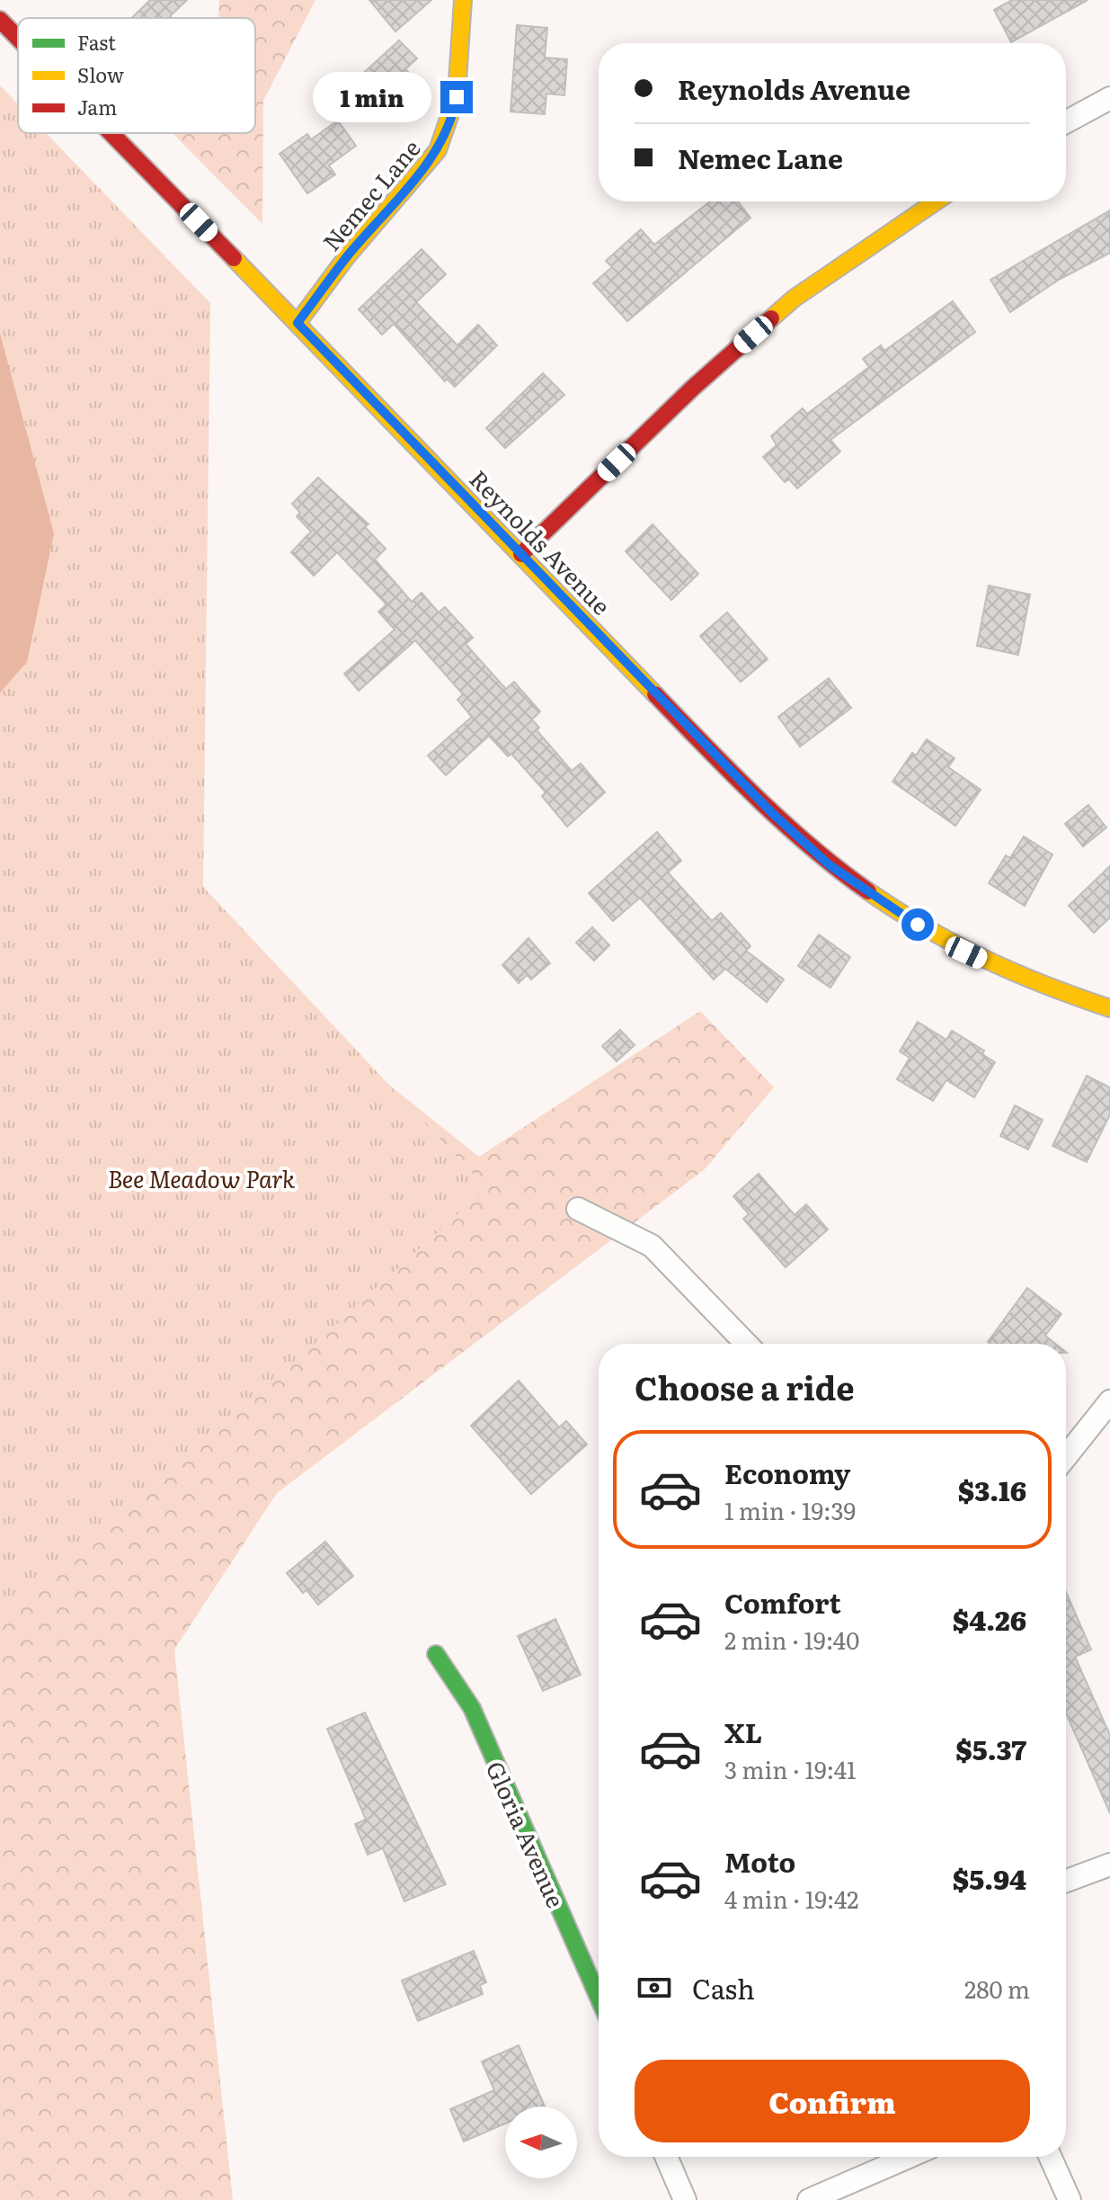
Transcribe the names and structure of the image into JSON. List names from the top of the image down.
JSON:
{
  "streets": {
    "street": ["Nemec Lane", "Reynolds Avenue", "Gloria Avenue"]
  },
  "crossings": [
    ["Nemec Lane", "Reynolds Avenue"]
  ],
  "parks": ["Bee Meadow Park"],
  "legend": ["Fast", "Slow", "Jam"],
  "north": "left",
  "page": {
    "banner": ["Reynolds Avenue", "Nemec Lane"],
    "bubble": "1 min",
    "heading": "Choose a ride",
    "list": [
      {
        "name": "Economy",
        "note": "1 min · 19:39",
        "value": "$3.16"
      },
      {
        "name": "Comfort",
        "note": "2 min · 19:40",
        "value": "$4.26"
      },
      {
        "name": "XL",
        "note": "3 min · 19:41",
        "value": "$5.37"
      },
      {
        "name": "Moto",
        "note": "4 min · 19:42",
        "value": "$5.94"
      }
    ],
    "pay": ["Cash", "280 m"],
    "buttons": "Confirm"
  }
}
